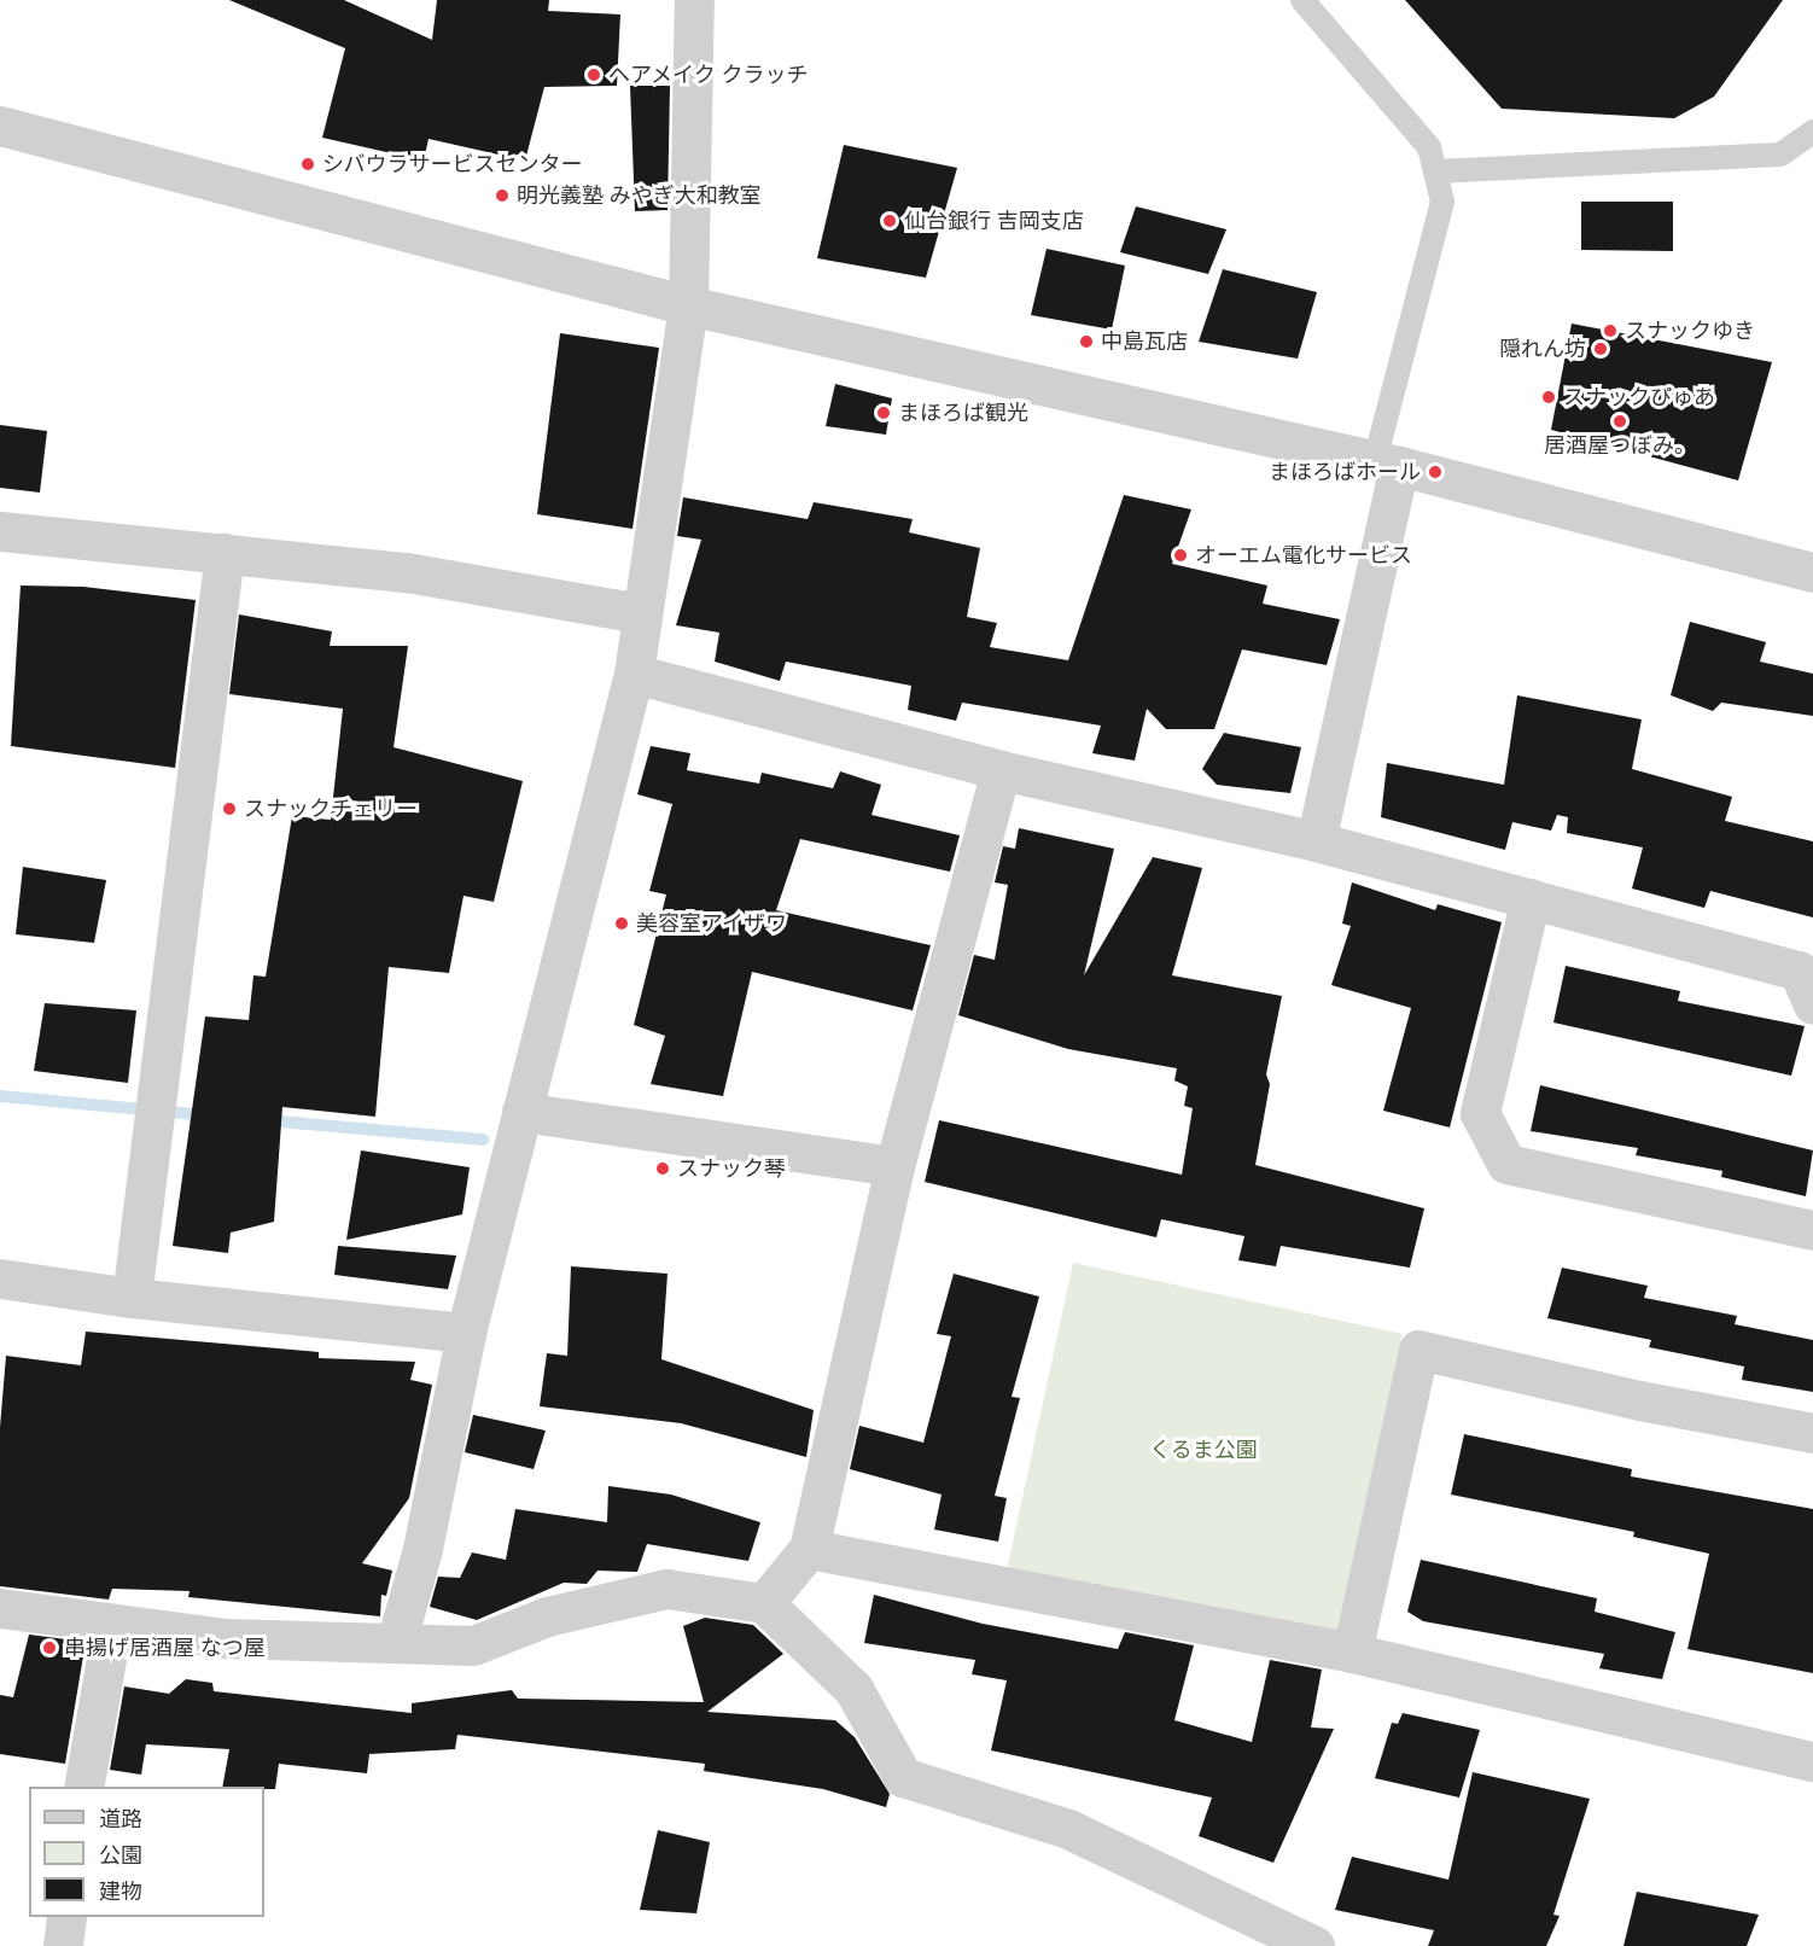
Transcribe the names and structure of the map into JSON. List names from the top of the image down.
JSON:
{
  "parks": ["くるま公園"],
  "places": [
    "ヘアメイク クラッチ",
    "シバウラサービスセンター",
    "明光義塾 みやぎ大和教室",
    "仙台銀行 吉岡支店",
    "スナックゆき",
    "中島瓦店",
    "隠れん坊",
    "スナックぴゅあ",
    "まほろば観光",
    "居酒屋つぼみ。",
    "まほろばホール",
    "オーエム電化サービス",
    "スナックチェリー",
    "美容室アイザワ",
    "スナック琴",
    "串揚げ居酒屋 なつ屋"
  ],
  "legend": ["道路", "公園", "建物"]
}
